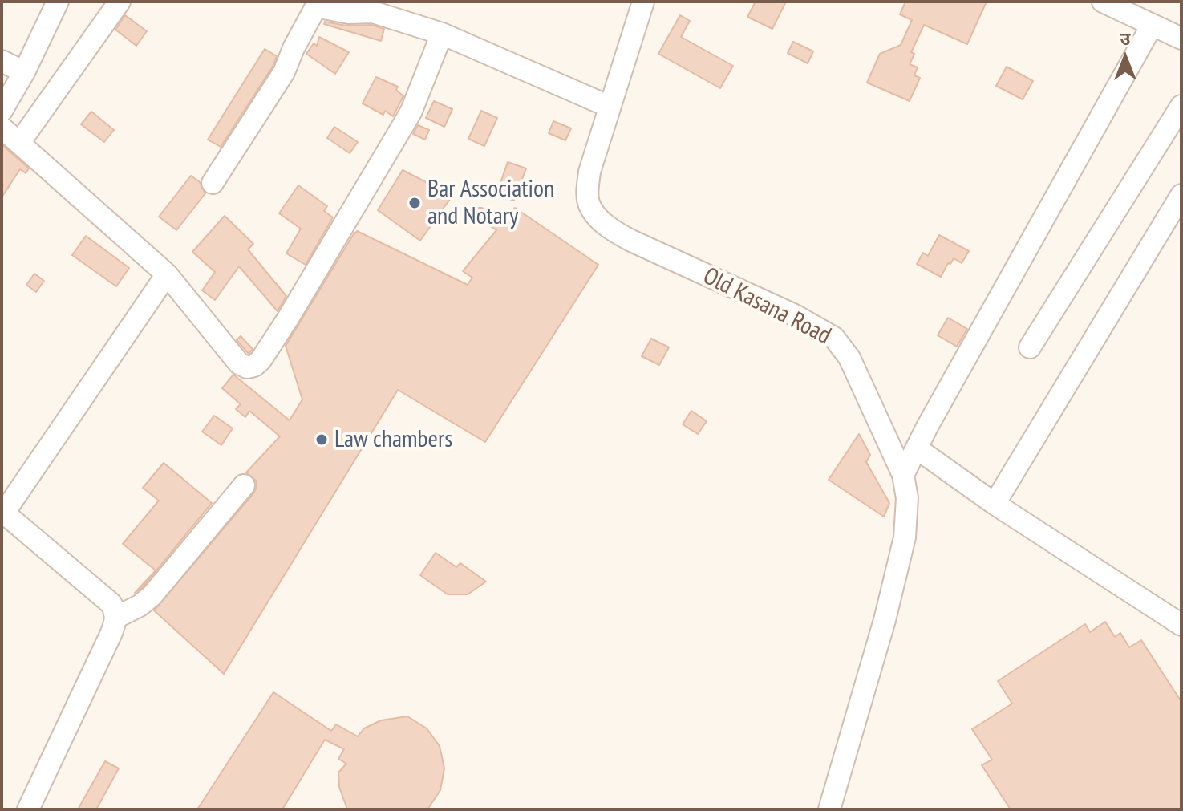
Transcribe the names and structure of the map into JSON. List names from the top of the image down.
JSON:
{
  "streets": {
    "street": ["Old Kasana Road"]
  },
  "places": ["Bar Association and Notary", "Law chambers"],
  "north": "top"
}
